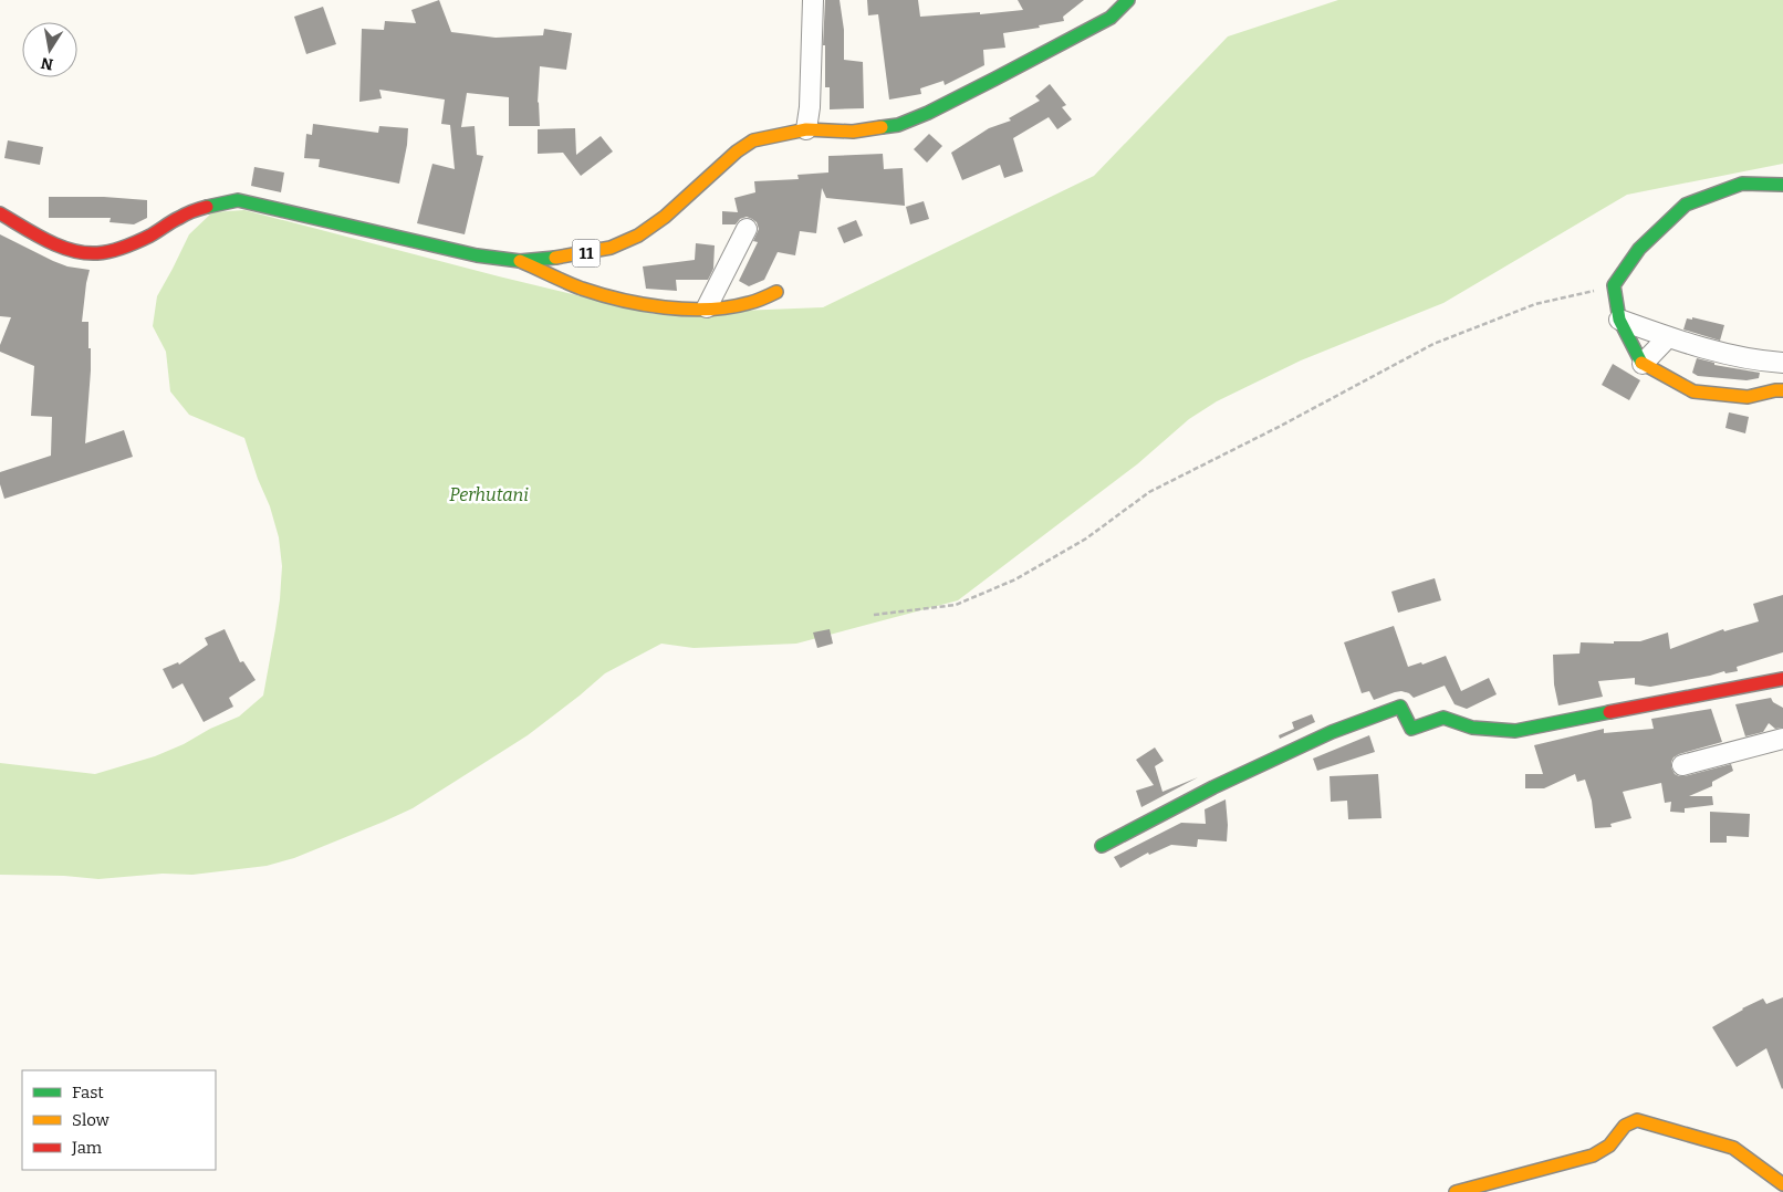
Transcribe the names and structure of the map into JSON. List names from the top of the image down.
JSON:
{
  "streets": {
    "main road": ["11"]
  },
  "parks": ["Perhutani"],
  "legend": ["Fast", "Slow", "Jam"],
  "north": "bottom"
}
